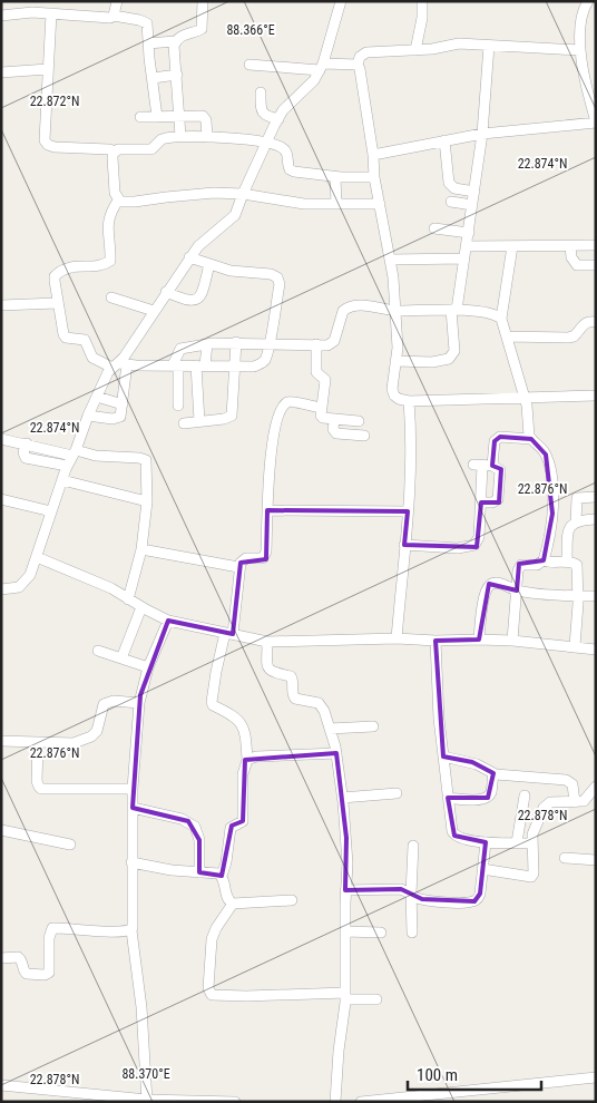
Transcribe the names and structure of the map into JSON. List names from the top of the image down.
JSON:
{
  "scale_bar": "100 m",
  "coordinates": [
    "88.366°E",
    "22.872°N",
    "22.874°N",
    "22.876°N",
    "22.878°N",
    "88.370°E"
  ]
}
